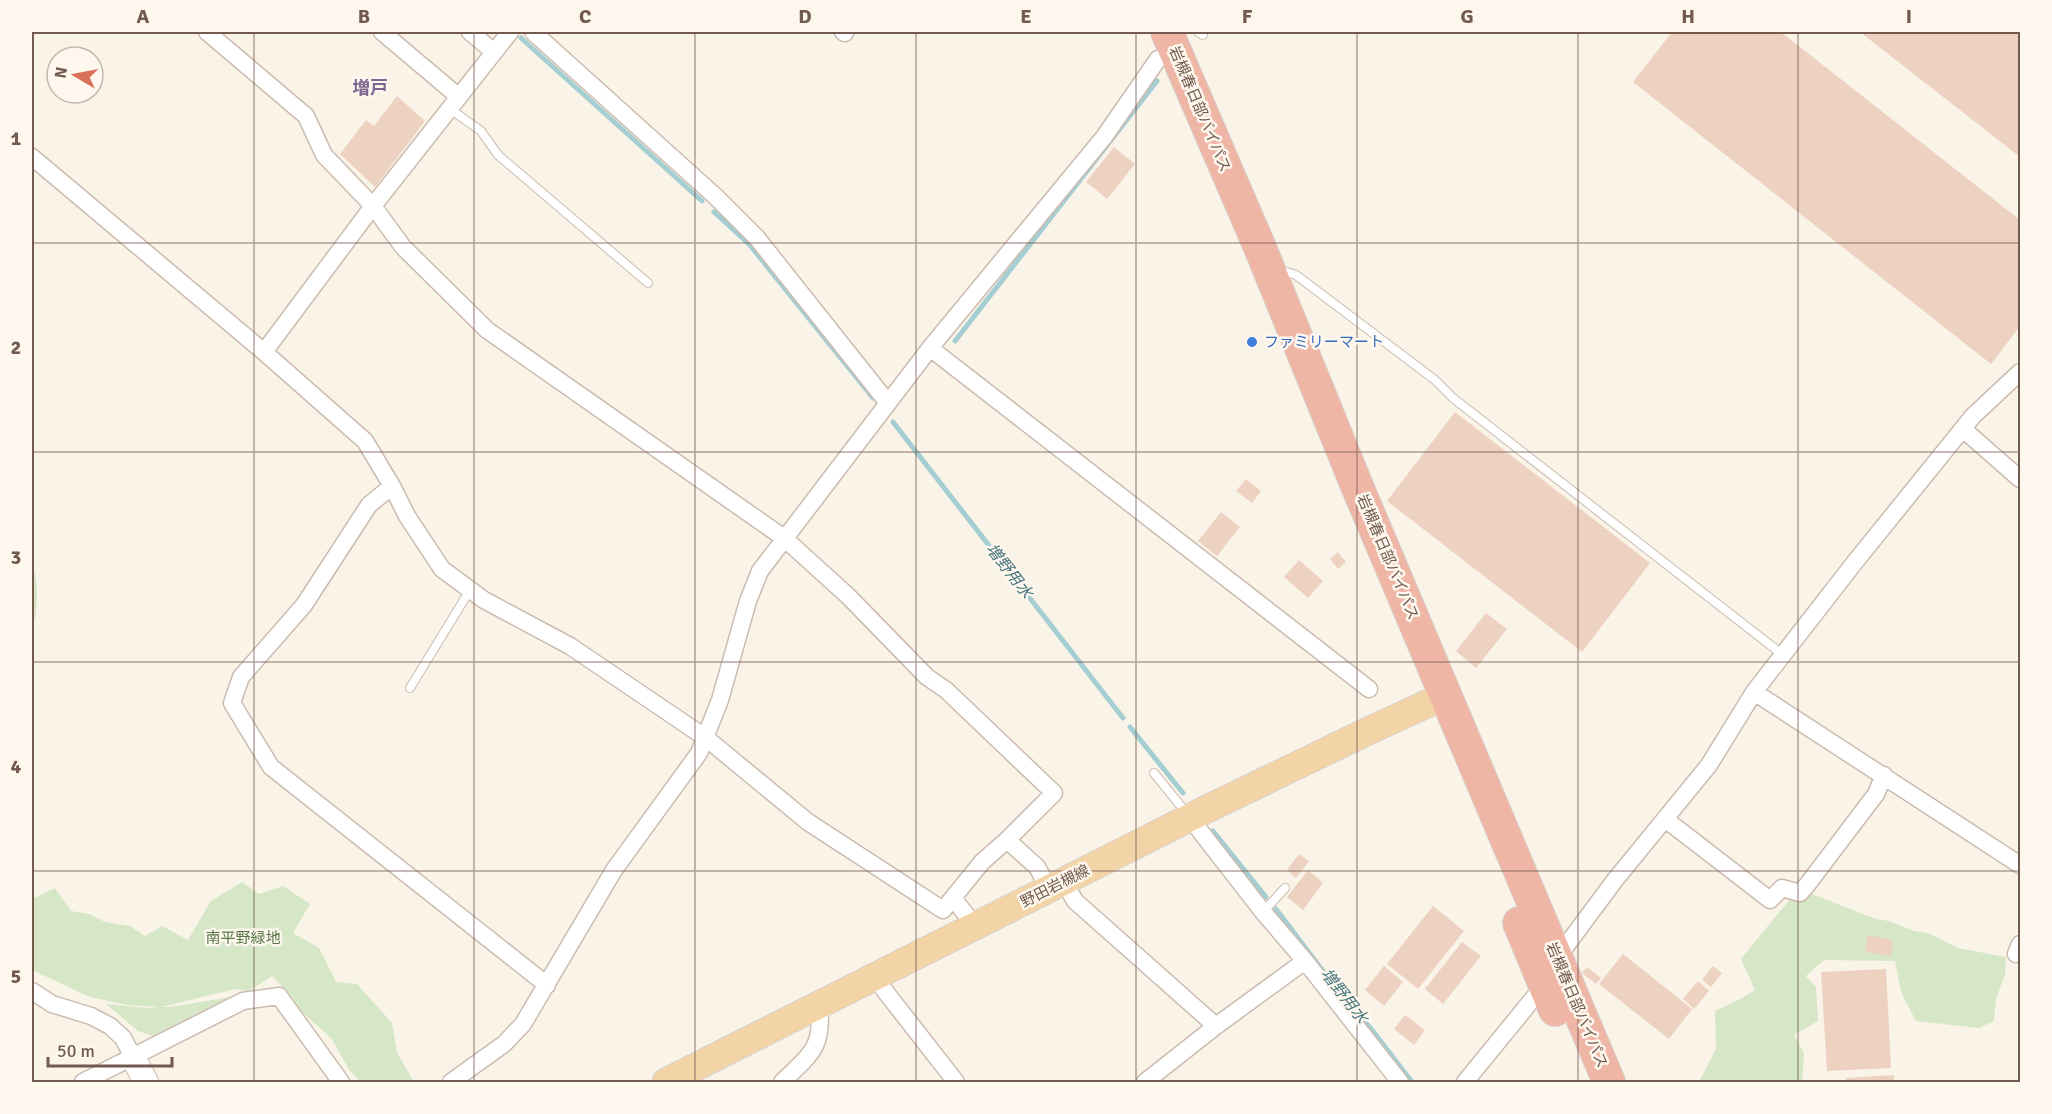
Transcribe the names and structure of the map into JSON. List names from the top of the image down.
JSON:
{
  "streets": {
    "highway": ["岩槻春日部バイパス"],
    "main road": ["野田岩槻線"]
  },
  "crossings": [
    ["岩槻春日部バイパス", "野田岩槻線"]
  ],
  "districts": ["増戸"],
  "water": ["増野用水"],
  "parks": ["南平野緑地"],
  "places": ["ファミリーマート"],
  "scale_bar": "50 m",
  "north": "left",
  "grid": {
    "columns": [
      "A",
      "B",
      "C",
      "D",
      "E",
      "F",
      "G",
      "H",
      "I"
    ],
    "rows": [
      "1",
      "2",
      "3",
      "4",
      "5"
    ]
  }
}
